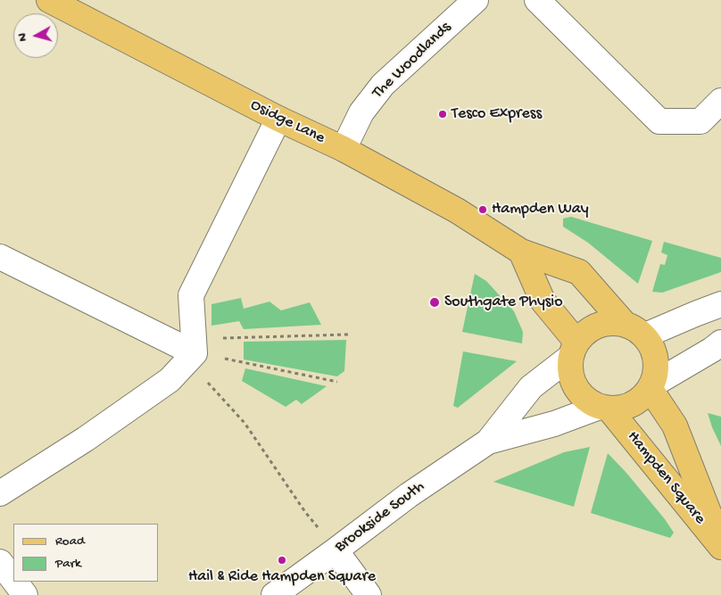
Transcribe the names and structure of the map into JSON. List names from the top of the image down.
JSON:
{
  "streets": {
    "main road": ["Osidge Lane", "Hampden Square"],
    "street": ["The Woodlands", "Brookside South"]
  },
  "crossings": [
    ["The Woodlands", "Osidge Lane"],
    ["Hampden Square", "Brookside South"]
  ],
  "places": [
    "Tesco Express",
    "Hampden Way",
    "Southgate Physio",
    "Hail & Ride Hampden Square"
  ],
  "legend": ["Road", "Park"],
  "north": "left"
}
